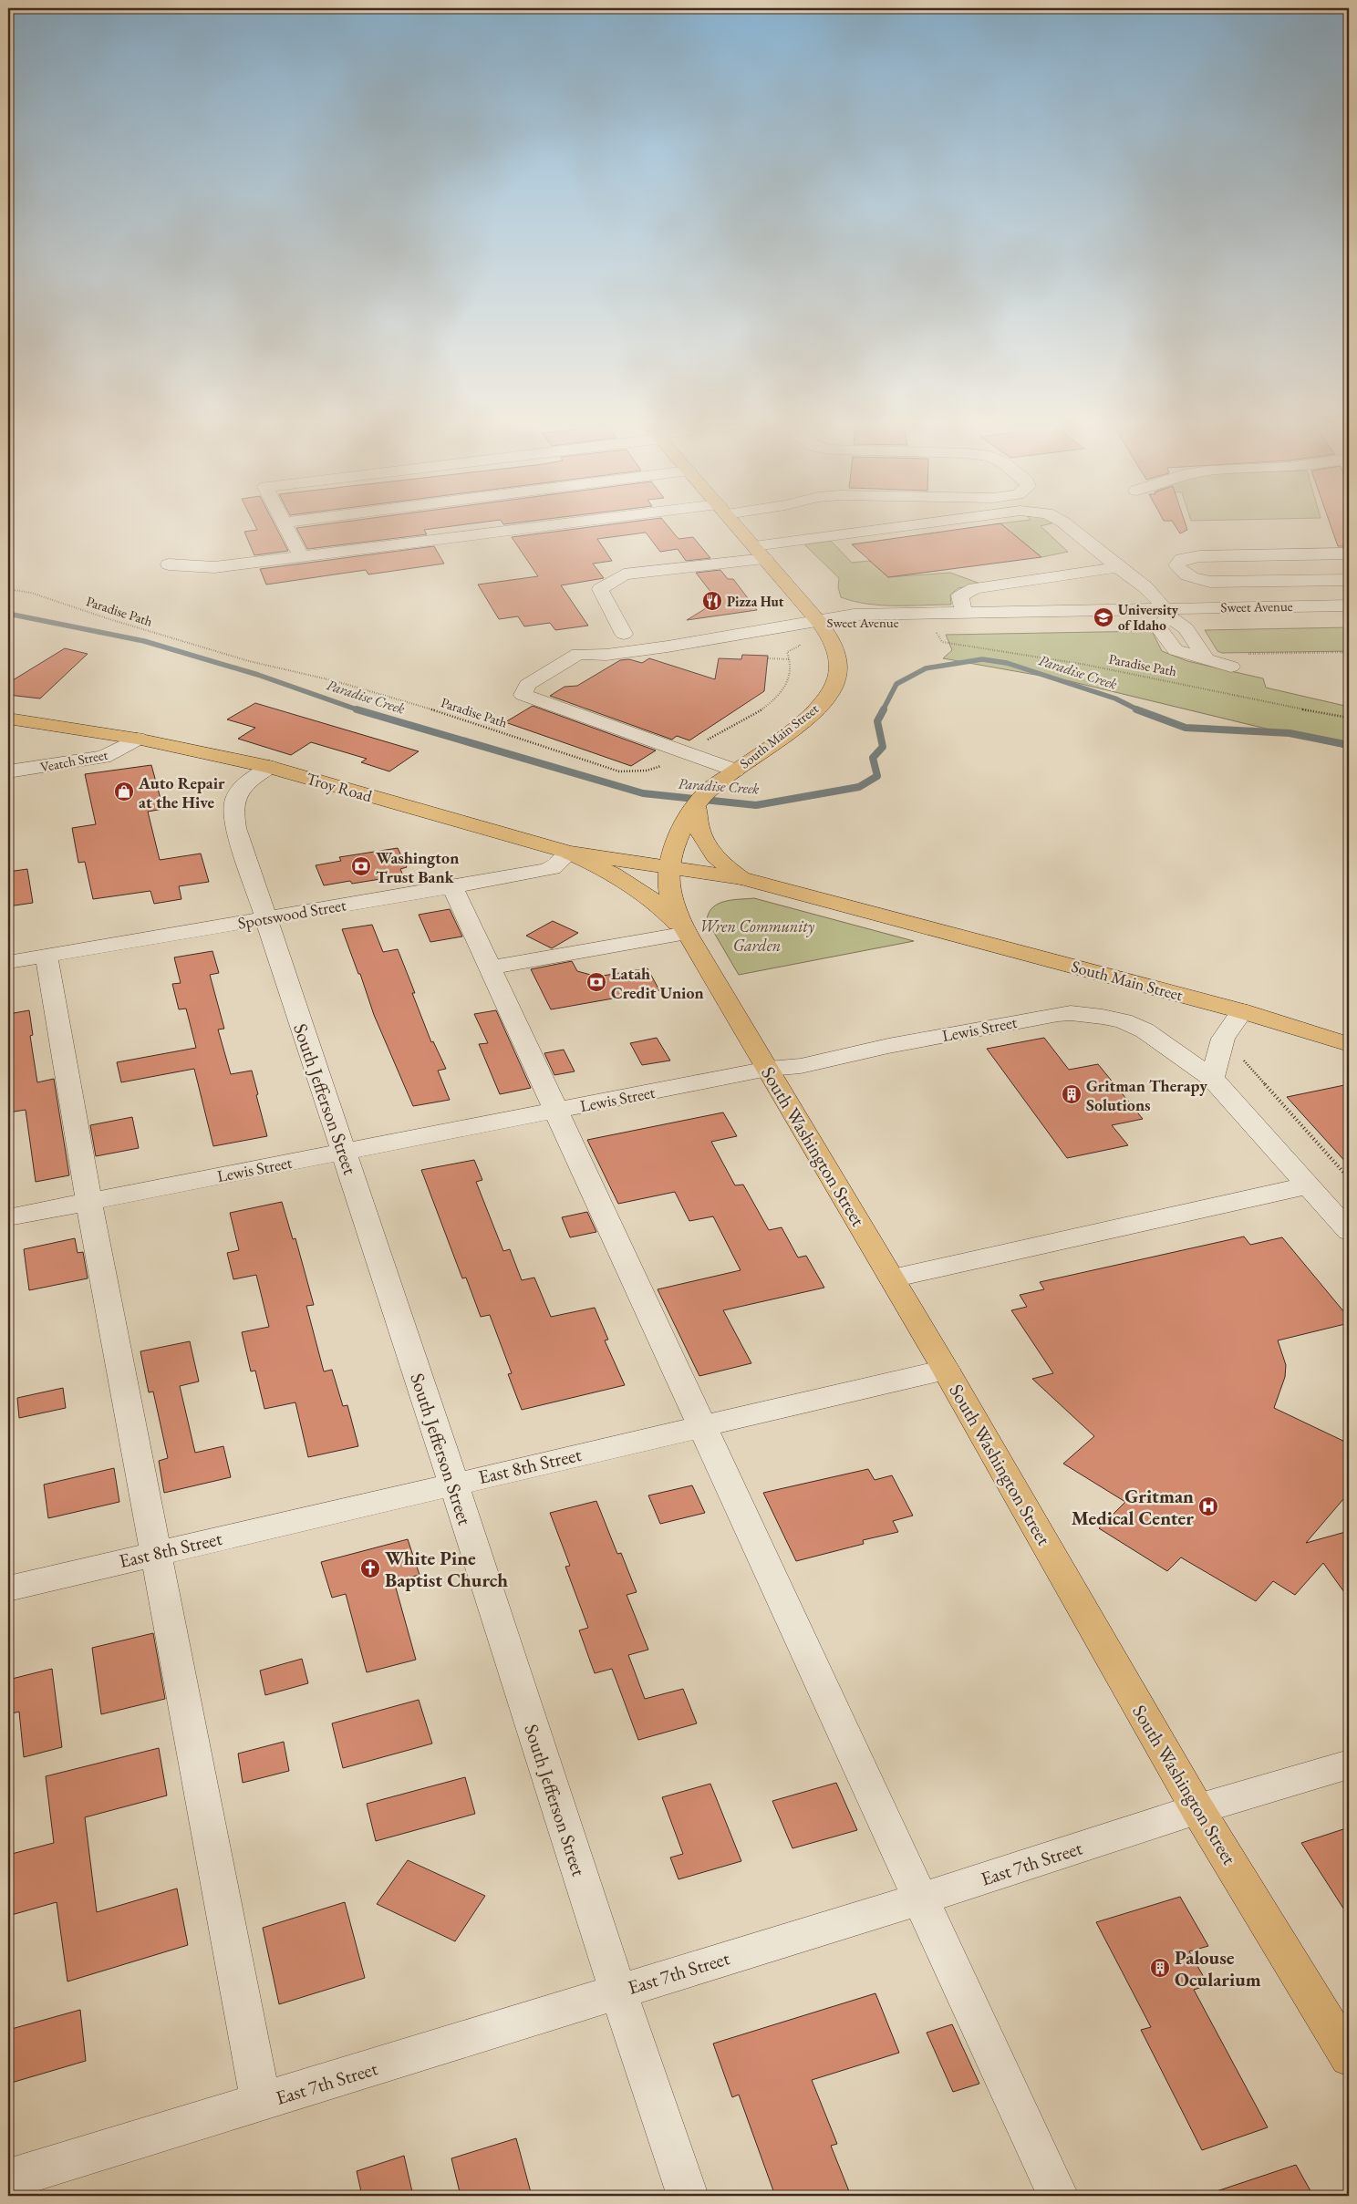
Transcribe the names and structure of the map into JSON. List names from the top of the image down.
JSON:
{
  "streets": {
    "main road": ["South Main Street", "Troy Road", "South Washington Street"],
    "street": [
      "Sweet Avenue",
      "Veatch Street",
      "Spotswood Street",
      "Lewis Street",
      "South Jefferson Street",
      "East 8th Street",
      "East 7th Street"
    ],
    "path": ["Paradise Path"]
  },
  "crossings": [
    ["Sweet Avenue", "Paradise Path"],
    ["Sweet Avenue", "South Main Street"],
    ["Paradise Path", "South Main Street"],
    ["South Main Street", "Troy Road"],
    ["South Main Street", "South Washington Street"],
    ["Veatch Street", "Troy Road"],
    ["Troy Road", "Spotswood Street"],
    ["Troy Road", "South Jefferson Street"],
    ["Troy Road", "South Washington Street"],
    ["Spotswood Street", "South Jefferson Street"],
    ["Lewis Street", "South Jefferson Street"],
    ["Lewis Street", "South Washington Street"],
    ["South Jefferson Street", "East 8th Street"],
    ["South Jefferson Street", "East 7th Street"],
    ["South Washington Street", "East 8th Street"],
    ["South Washington Street", "East 7th Street"]
  ],
  "water": ["Paradise Creek"],
  "parks": ["Wren Community Garden"],
  "places": {
    "restaurant": ["Pizza Hut"],
    "school or university": ["University of Idaho"],
    "shop": ["Auto Repair at the Hive"],
    "bank": ["Washington Trust Bank", "Latah Credit Union"],
    "building": ["Gritman Therapy Solutions", "Palouse Ocularium"],
    "hospital": ["Gritman Medical Center"],
    "church": ["White Pine Baptist Church"]
  }
}
